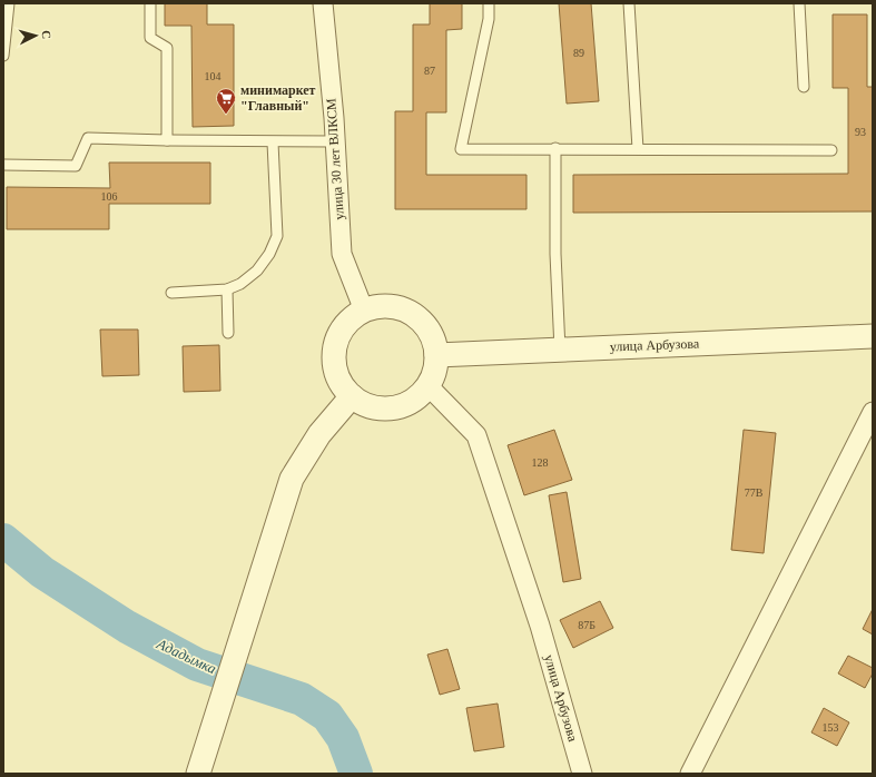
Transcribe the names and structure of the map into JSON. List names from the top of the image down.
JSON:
{
  "streets": {
    "street": ["улица 30 лет ВЛКСМ", "улица Арбузова"]
  },
  "crossings": [
    ["улица 30 лет ВЛКСМ", "улица Арбузова"]
  ],
  "water": ["Ададымка"],
  "places": {
    "supermarket": ["минимаркет \"Главный\""]
  },
  "house_numbers": [
    "89",
    "87",
    "104",
    "93",
    "106",
    "128",
    "77В",
    "87Б",
    "153"
  ],
  "north": "right"
}
